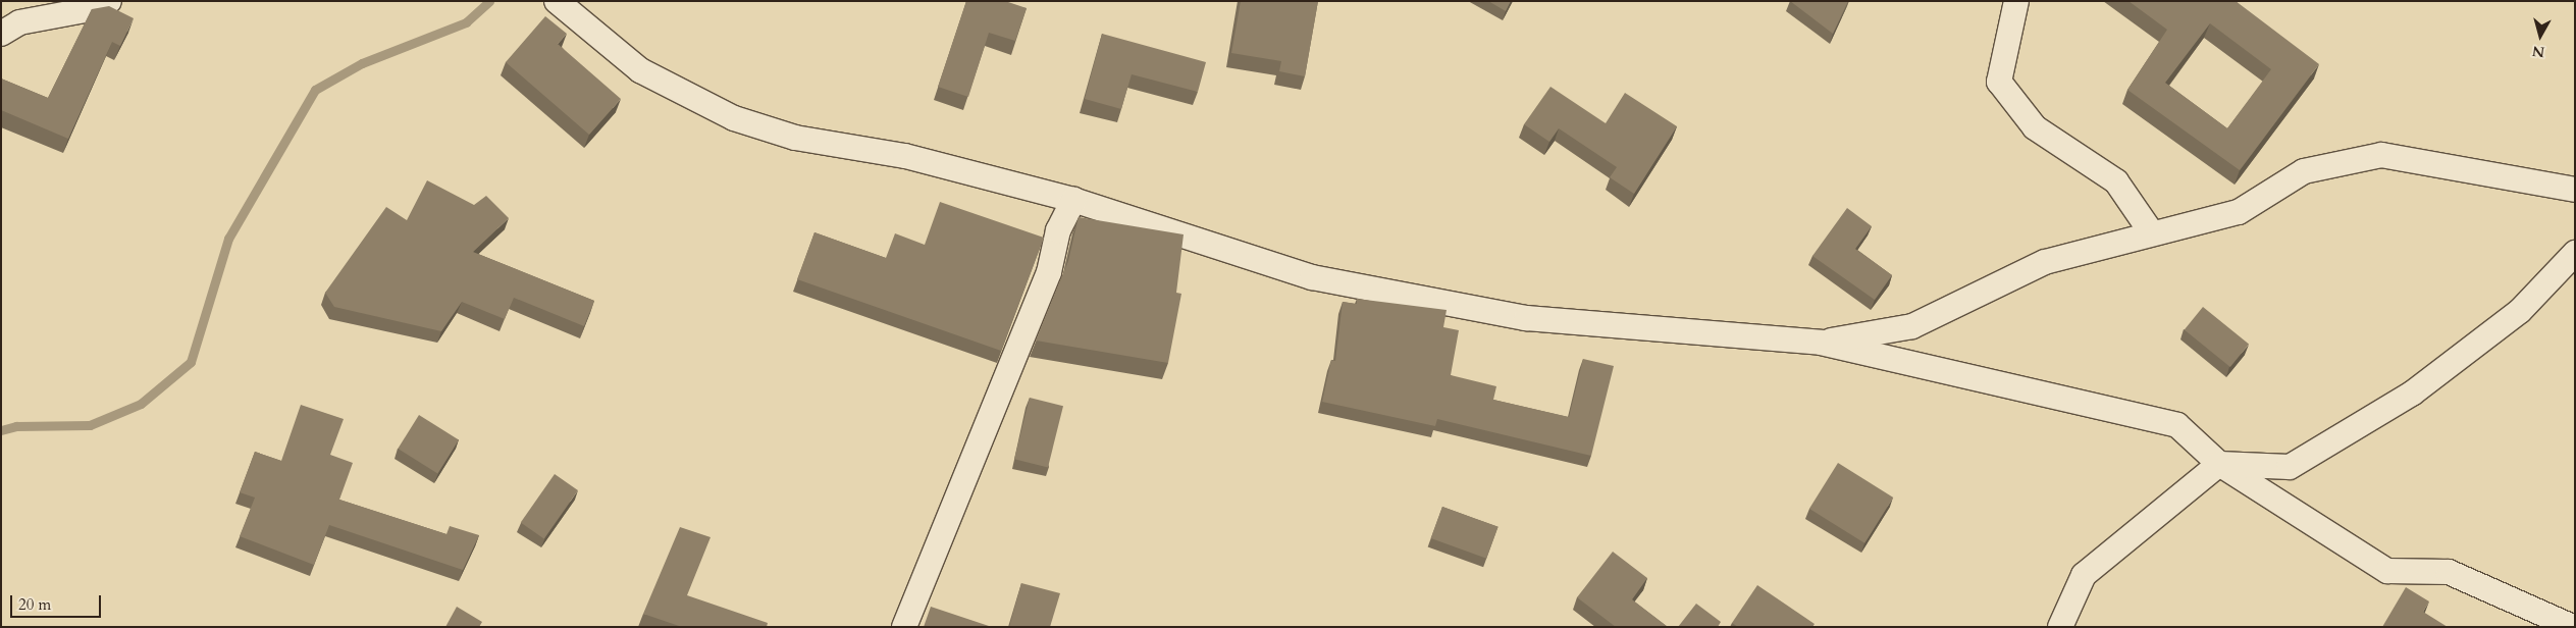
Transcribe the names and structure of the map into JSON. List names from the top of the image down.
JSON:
{
  "scale_bar": "20 m",
  "north": "bottom"
}
